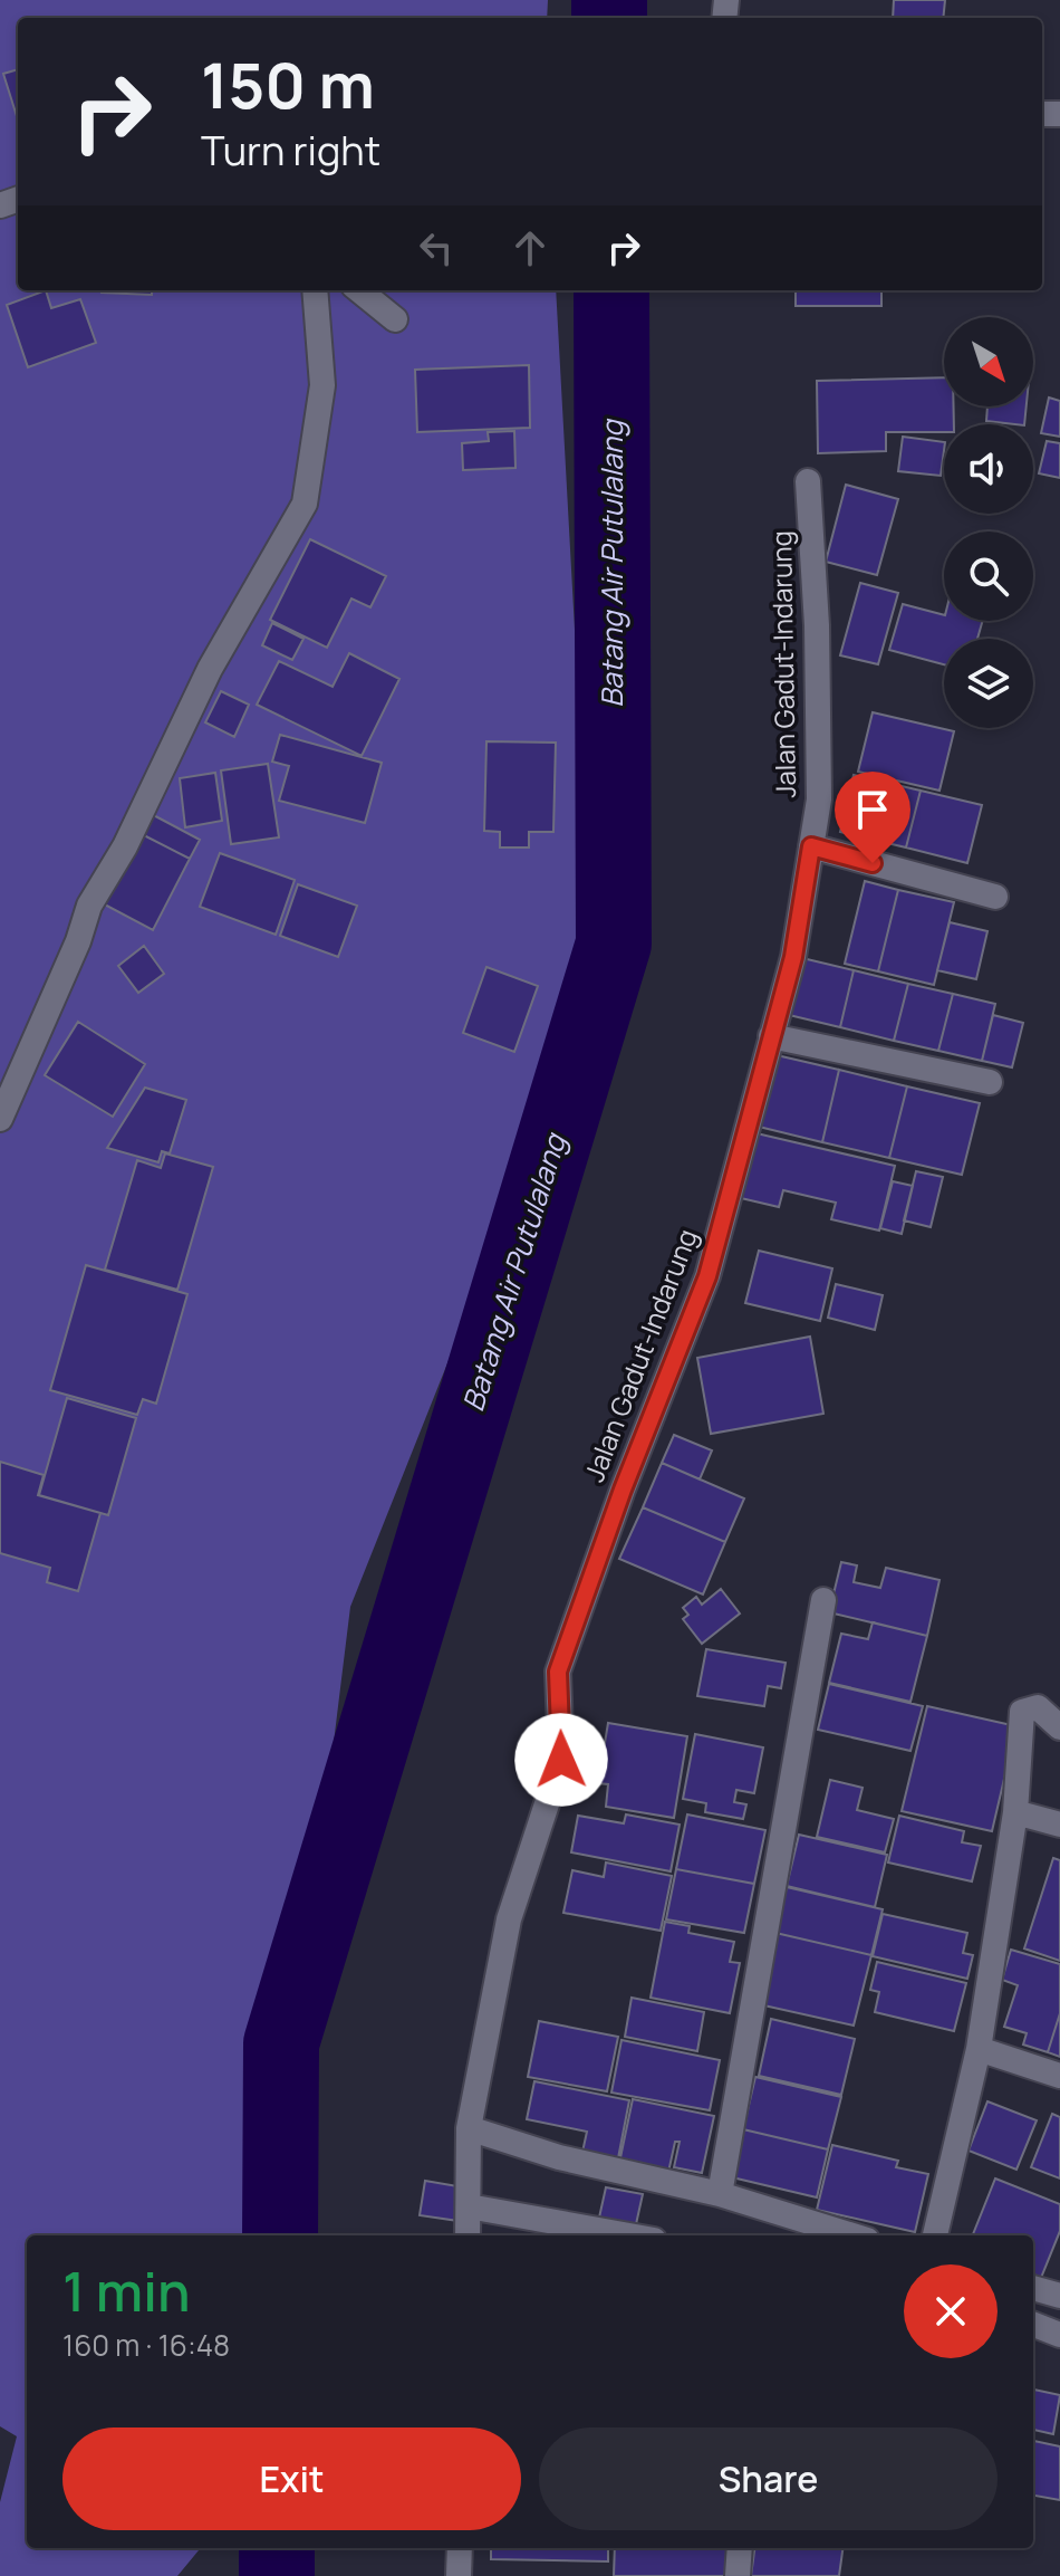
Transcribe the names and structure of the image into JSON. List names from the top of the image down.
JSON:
{
  "streets": {
    "street": ["Jalan Gadut-Indarung"]
  },
  "water": ["Batang Air Putulalang"],
  "north": "bottom right",
  "page": {
    "turn": ["150 m", "Turn right"],
    "heading": ["1 min", "160 m · 16:48"],
    "buttons": ["Exit", "Share"]
  }
}
